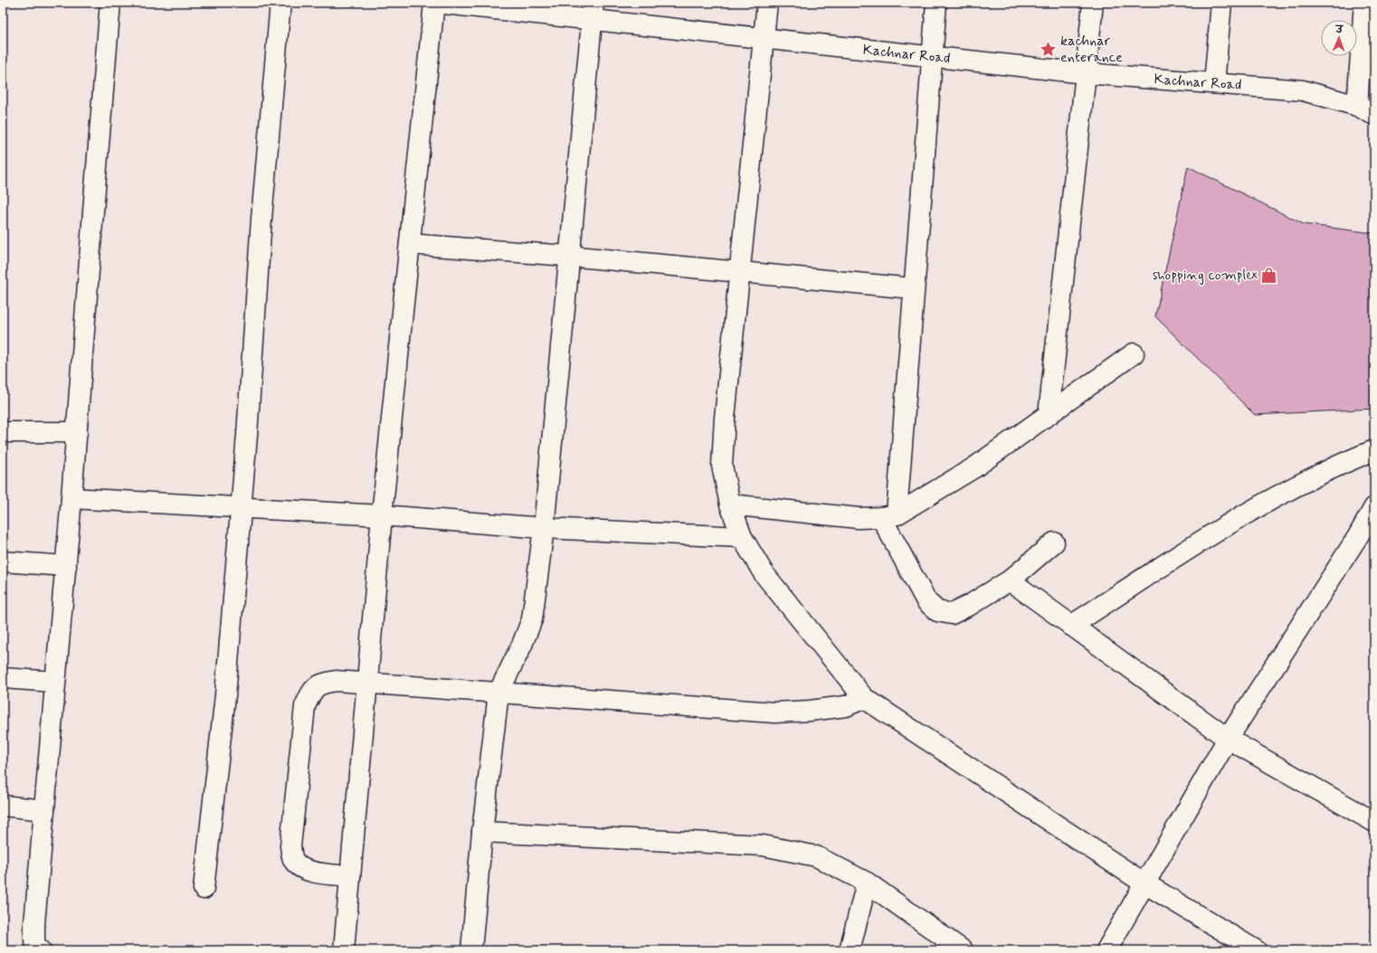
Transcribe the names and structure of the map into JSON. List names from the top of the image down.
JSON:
{
  "streets": {
    "street": ["Kachnar Road"]
  },
  "places": {
    "place": ["kachnar enterance"],
    "shop": ["shopping complex"]
  },
  "north": "top"
}
